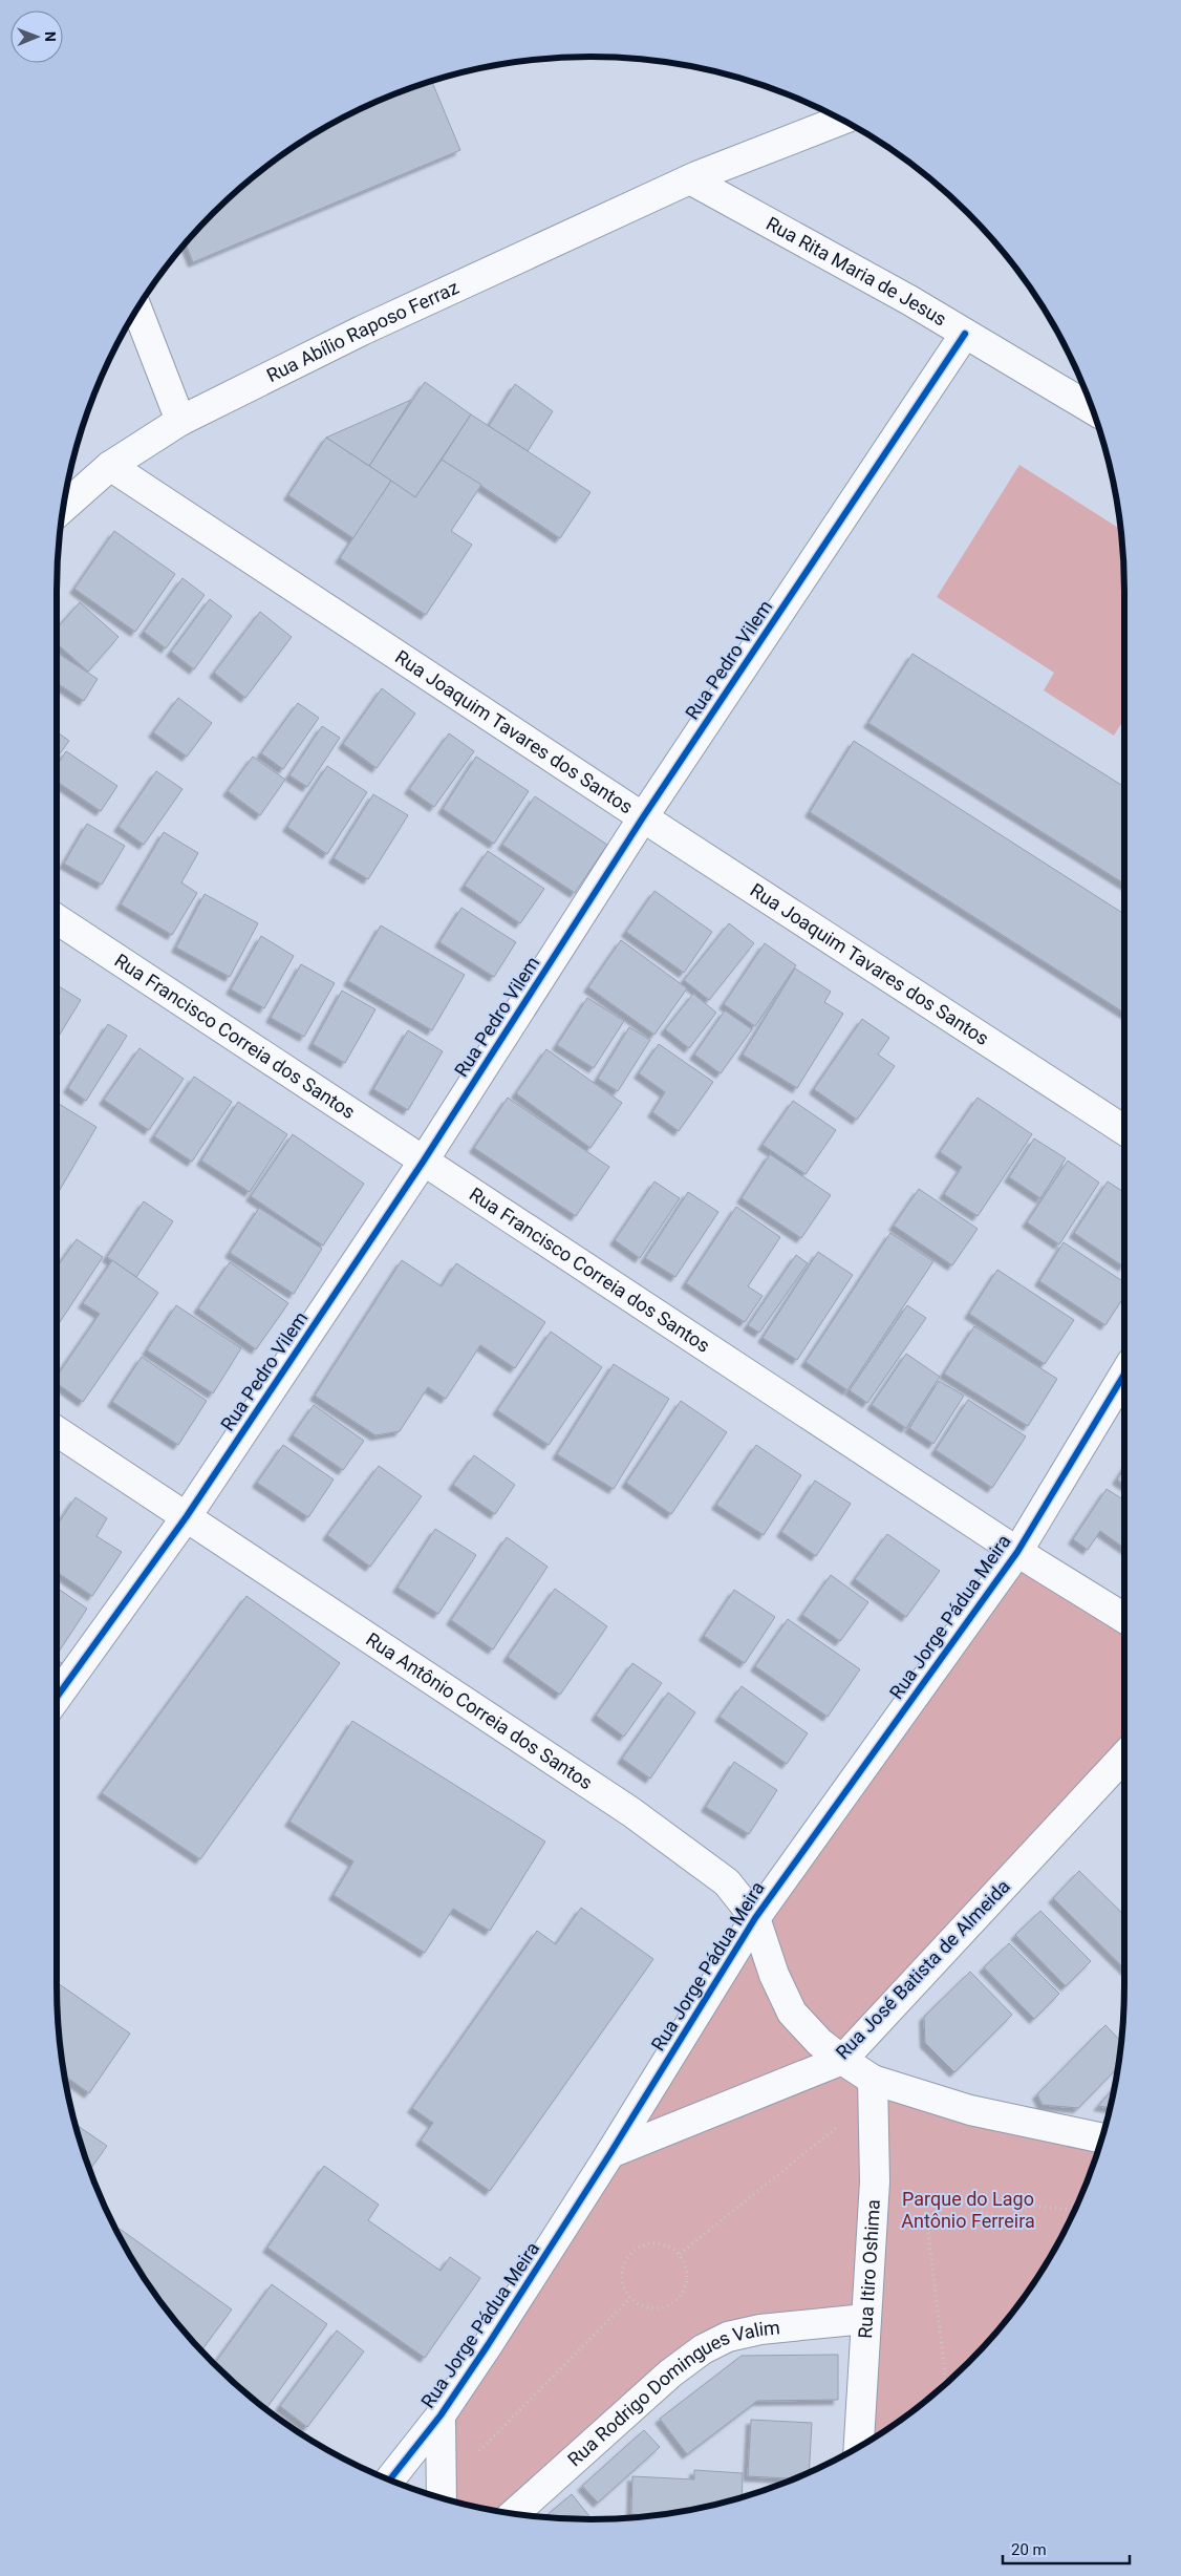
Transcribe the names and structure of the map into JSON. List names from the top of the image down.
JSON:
{
  "streets": {
    "street": [
      "Rua Rita Maria de Jesus",
      "Rua Abílio Raposo Ferraz",
      "Rua Pedro Vilem",
      "Rua Joaquim Tavares dos Santos",
      "Rua Francisco Correia dos Santos",
      "Rua Jorge Pádua Meira",
      "Rua Antônio Correia dos Santos",
      "Rua José Batista de Almeida",
      "Rua Itiro Oshima",
      "Rua Rodrigo Domingues Valim"
    ]
  },
  "crossings": [
    ["Rua Rita Maria de Jesus", "Rua Abílio Raposo Ferraz"],
    ["Rua Rita Maria de Jesus", "Rua Pedro Vilem"],
    ["Rua Abílio Raposo Ferraz", "Rua Joaquim Tavares dos Santos"],
    ["Rua Pedro Vilem", "Rua Joaquim Tavares dos Santos"],
    ["Rua Pedro Vilem", "Rua Francisco Correia dos Santos"],
    ["Rua Pedro Vilem", "Rua Antônio Correia dos Santos"],
    ["Rua Francisco Correia dos Santos", "Rua Jorge Pádua Meira"],
    ["Rua Jorge Pádua Meira", "Rua Antônio Correia dos Santos"],
    ["Rua Jorge Pádua Meira", "Rua José Batista de Almeida"],
    ["Rua Antônio Correia dos Santos", "Rua José Batista de Almeida"],
    ["Rua Antônio Correia dos Santos", "Rua Itiro Oshima"],
    ["Rua Itiro Oshima", "Rua Rodrigo Domingues Valim"]
  ],
  "parks": ["Parque do Lago Antônio Ferreira"],
  "scale_bar": "20 m",
  "north": "right"
}
